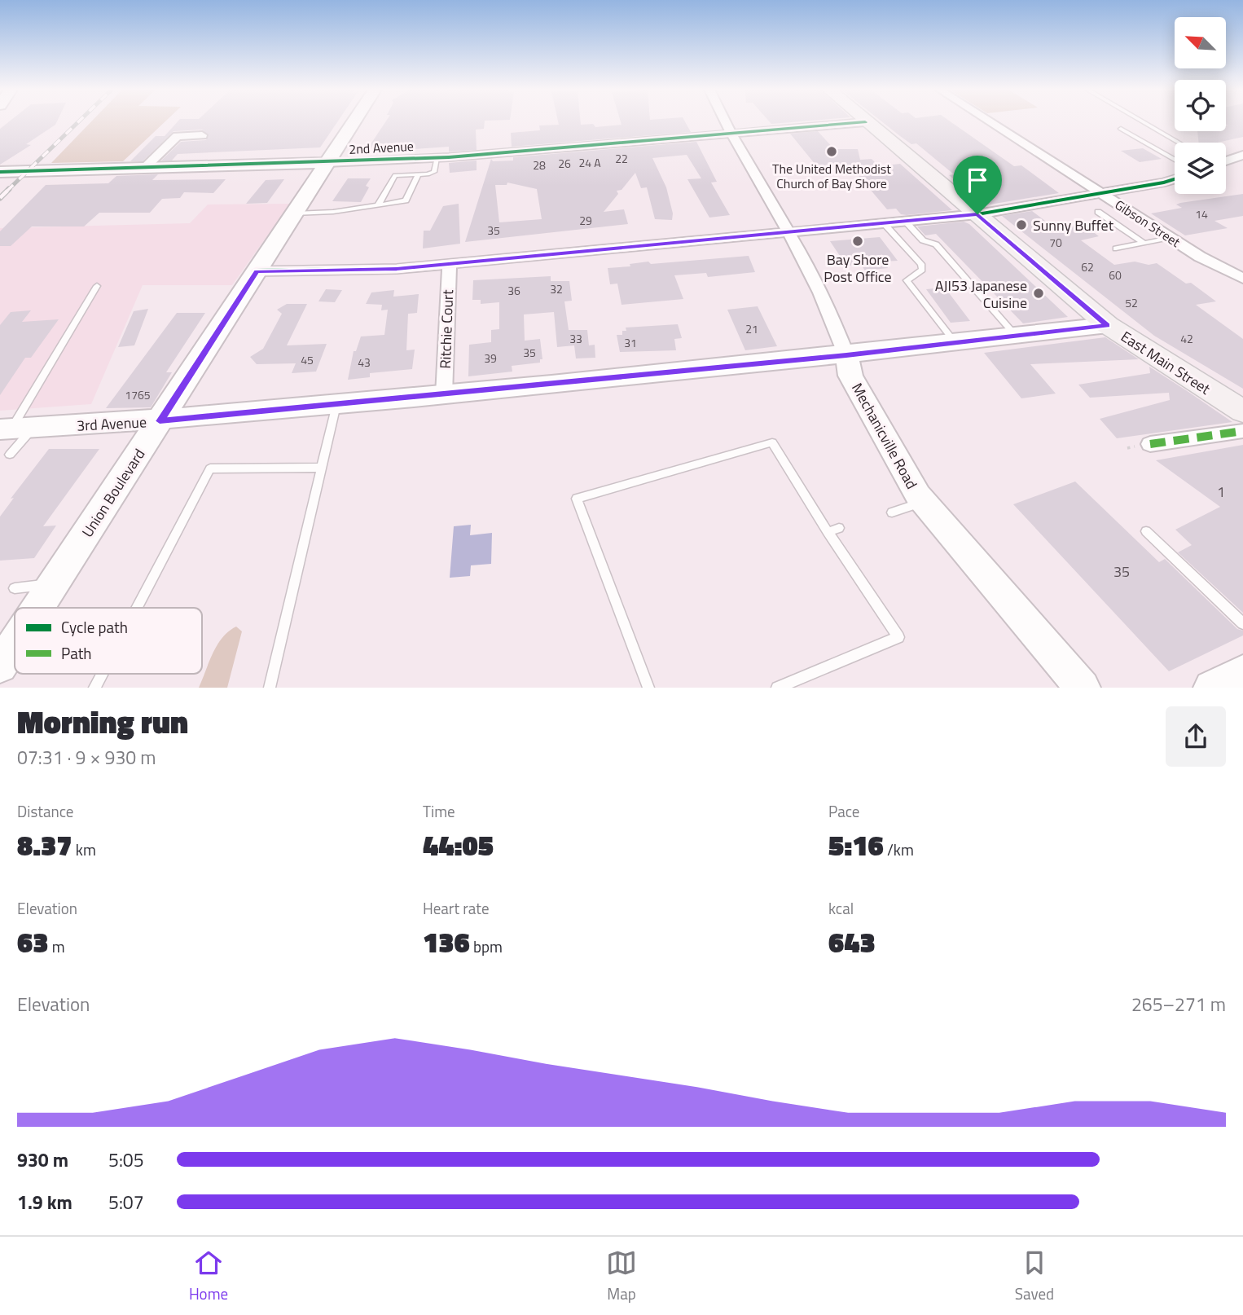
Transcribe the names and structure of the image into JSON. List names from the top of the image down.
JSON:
{
  "streets": {
    "main road": [
      "2nd Avenue",
      "East Main Street",
      "3rd Avenue",
      "Mechanicville Road",
      "Union Boulevard"
    ],
    "street": ["Gibson Street", "Ritchie Court"]
  },
  "crossings": [
    ["2nd Avenue", "East Main Street"],
    ["2nd Avenue", "Mechanicville Road"],
    ["2nd Avenue", "Union Boulevard"],
    ["Ritchie Court", "3rd Avenue"],
    ["East Main Street", "3rd Avenue"],
    ["3rd Avenue", "Mechanicville Road"],
    ["3rd Avenue", "Union Boulevard"]
  ],
  "places": [
    "The United Methodist Church of Bay Shore",
    "Sunny Buffet",
    "Bay Shore Post Office",
    "AJI53 Japanese Cuisine"
  ],
  "house_numbers": [
    "22",
    "24 A",
    "26",
    "28",
    "14",
    "29",
    "35",
    "70",
    "62",
    "60",
    "32",
    "36",
    "52",
    "21",
    "33",
    "42",
    "31",
    "35",
    "39",
    "45",
    "43",
    "1765",
    "1",
    "35"
  ],
  "legend": ["Cycle path", "Path"],
  "north": "top left",
  "page": {
    "heading": ["Morning run", "07:31 · 9 × 930 m"],
    "stats": [
      ["Distance", "8.37 km"],
      ["Time", "44:05"],
      ["Pace", "5:16 /km"],
      ["Elevation", "63 m"],
      ["Heart rate", "136 bpm"],
      ["kcal", "643"]
    ],
    "chart": ["Elevation", "265–271 m"],
    "list": [
      {
        "name": "930 m",
        "note": "5:05"
      },
      {
        "name": "1.9 km",
        "note": "5:07"
      }
    ],
    "tabs": ["Home", "Map", "Saved"]
  }
}
